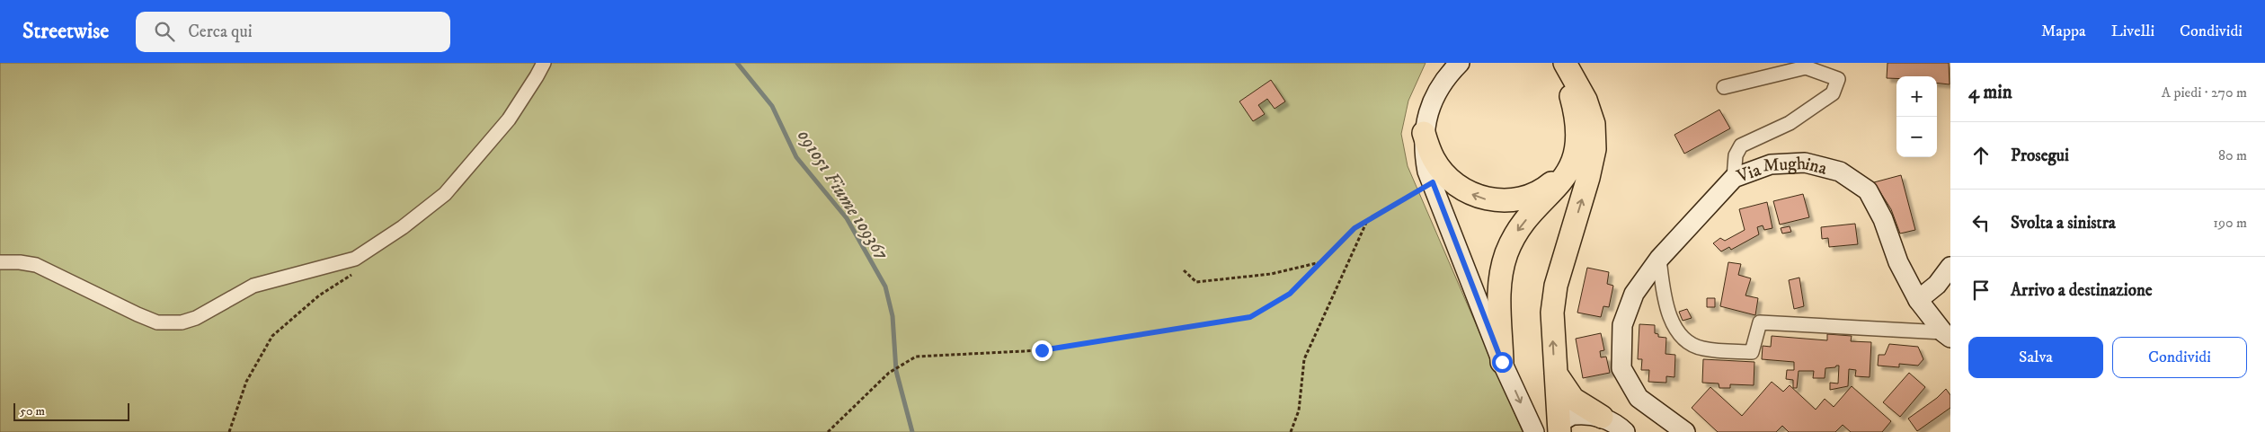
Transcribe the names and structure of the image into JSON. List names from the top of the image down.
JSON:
{
  "streets": {
    "street": ["Via Mughina"]
  },
  "water": ["091051 Fiume 109367"],
  "scale_bar": "50 m",
  "page": {
    "header": "Streetwise",
    "search": "Cerca qui",
    "nav": ["Mappa", "Livelli", "Condividi"],
    "heading": ["4 min", "A piedi · 270 m"],
    "map_buttons": ["+", "−"],
    "list": [
      ["Prosegui", "80 m"],
      ["Svolta a sinistra", "190 m"],
      "Arrivo a destinazione"
    ],
    "buttons": ["Salva", "Condividi"],
    "scale": "50 m"
  }
}
